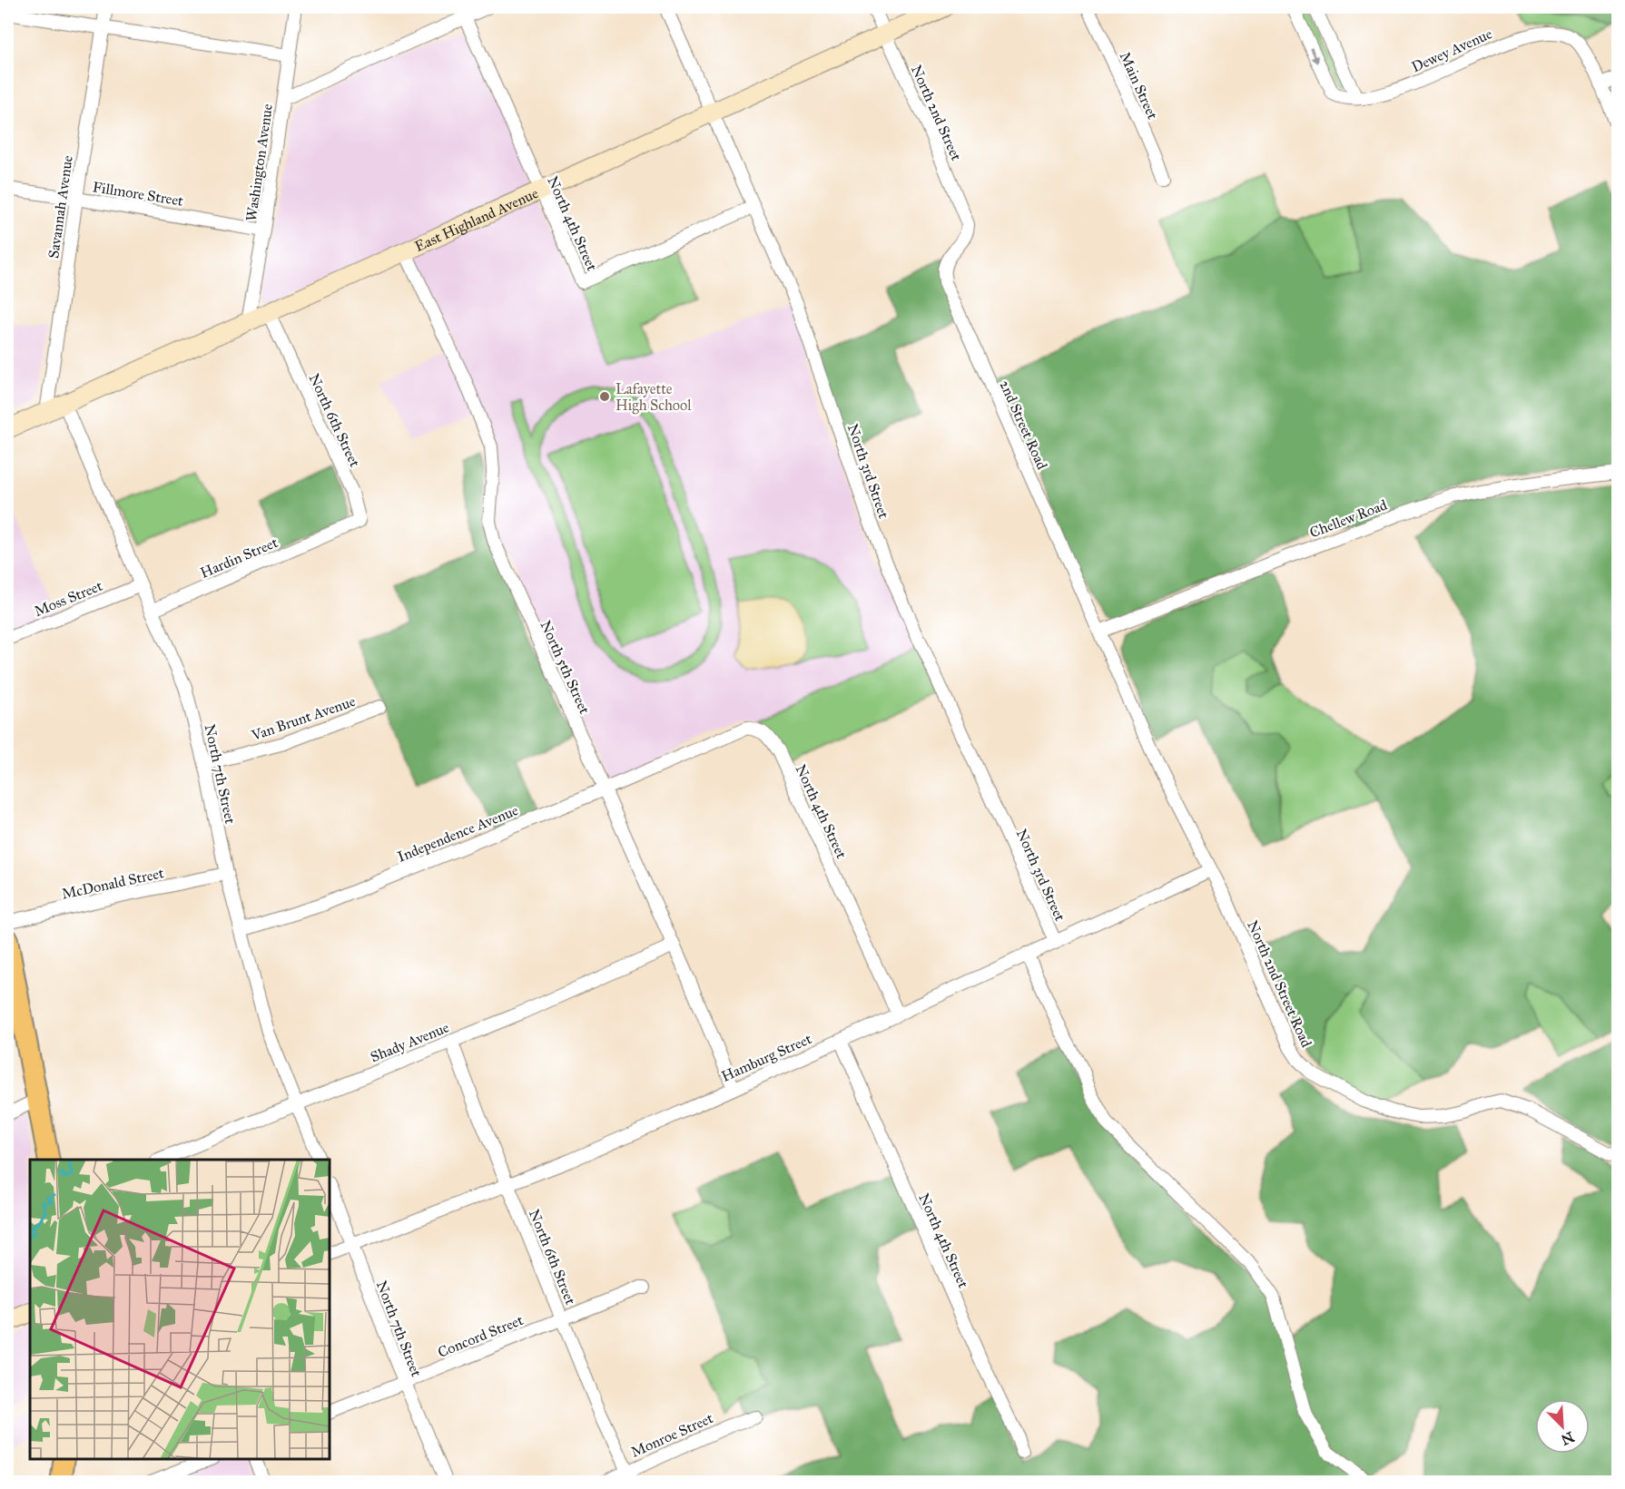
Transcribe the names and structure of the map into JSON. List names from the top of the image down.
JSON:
{
  "streets": {
    "street": [
      "Dewey Avenue",
      "Main Street",
      "North 2nd Street",
      "Washington Avenue",
      "Fillmore Street",
      "Savannah Avenue",
      "East Highland Avenue",
      "North 4th Street",
      "North 6th Street",
      "2nd Street Road",
      "North 3rd Street",
      "Chellew Road",
      "Hardin Street",
      "Moss Street",
      "North 5th Street",
      "Van Brunt Avenue",
      "North 7th Street",
      "Independence Avenue",
      "McDonald Street",
      "North 2nd Street Road",
      "Shady Avenue",
      "Hamburg Street",
      "Concord Street",
      "Monroe Street"
    ]
  },
  "crossings": [
    ["North 2nd Street", "East Highland Avenue"],
    ["North 2nd Street", "2nd Street Road"],
    ["Washington Avenue", "Fillmore Street"],
    ["Washington Avenue", "East Highland Avenue"],
    ["Fillmore Street", "Savannah Avenue"],
    ["Savannah Avenue", "East Highland Avenue"],
    ["East Highland Avenue", "North 4th Street"],
    ["East Highland Avenue", "North 6th Street"],
    ["East Highland Avenue", "North 3rd Street"],
    ["East Highland Avenue", "North 5th Street"],
    ["East Highland Avenue", "North 7th Street"],
    ["North 4th Street", "North 3rd Street"],
    ["North 4th Street", "Independence Avenue"],
    ["North 4th Street", "Hamburg Street"],
    ["North 6th Street", "Hardin Street"],
    ["North 6th Street", "Shady Avenue"],
    ["North 6th Street", "Hamburg Street"],
    ["North 6th Street", "Concord Street"],
    ["North 6th Street", "Monroe Street"],
    ["2nd Street Road", "Chellew Road"],
    ["2nd Street Road", "North 2nd Street Road"],
    ["North 3rd Street", "Hamburg Street"],
    ["Chellew Road", "North 2nd Street Road"],
    ["Hardin Street", "North 7th Street"],
    ["Moss Street", "North 7th Street"],
    ["North 5th Street", "Independence Avenue"],
    ["North 5th Street", "Shady Avenue"],
    ["North 5th Street", "Hamburg Street"],
    ["Van Brunt Avenue", "North 7th Street"],
    ["North 7th Street", "Independence Avenue"],
    ["North 7th Street", "McDonald Street"],
    ["North 7th Street", "Shady Avenue"],
    ["North 7th Street", "Hamburg Street"],
    ["North 7th Street", "Concord Street"],
    ["North 2nd Street Road", "Hamburg Street"]
  ],
  "places": ["Lafayette High School"],
  "north": "bottom right"
}
